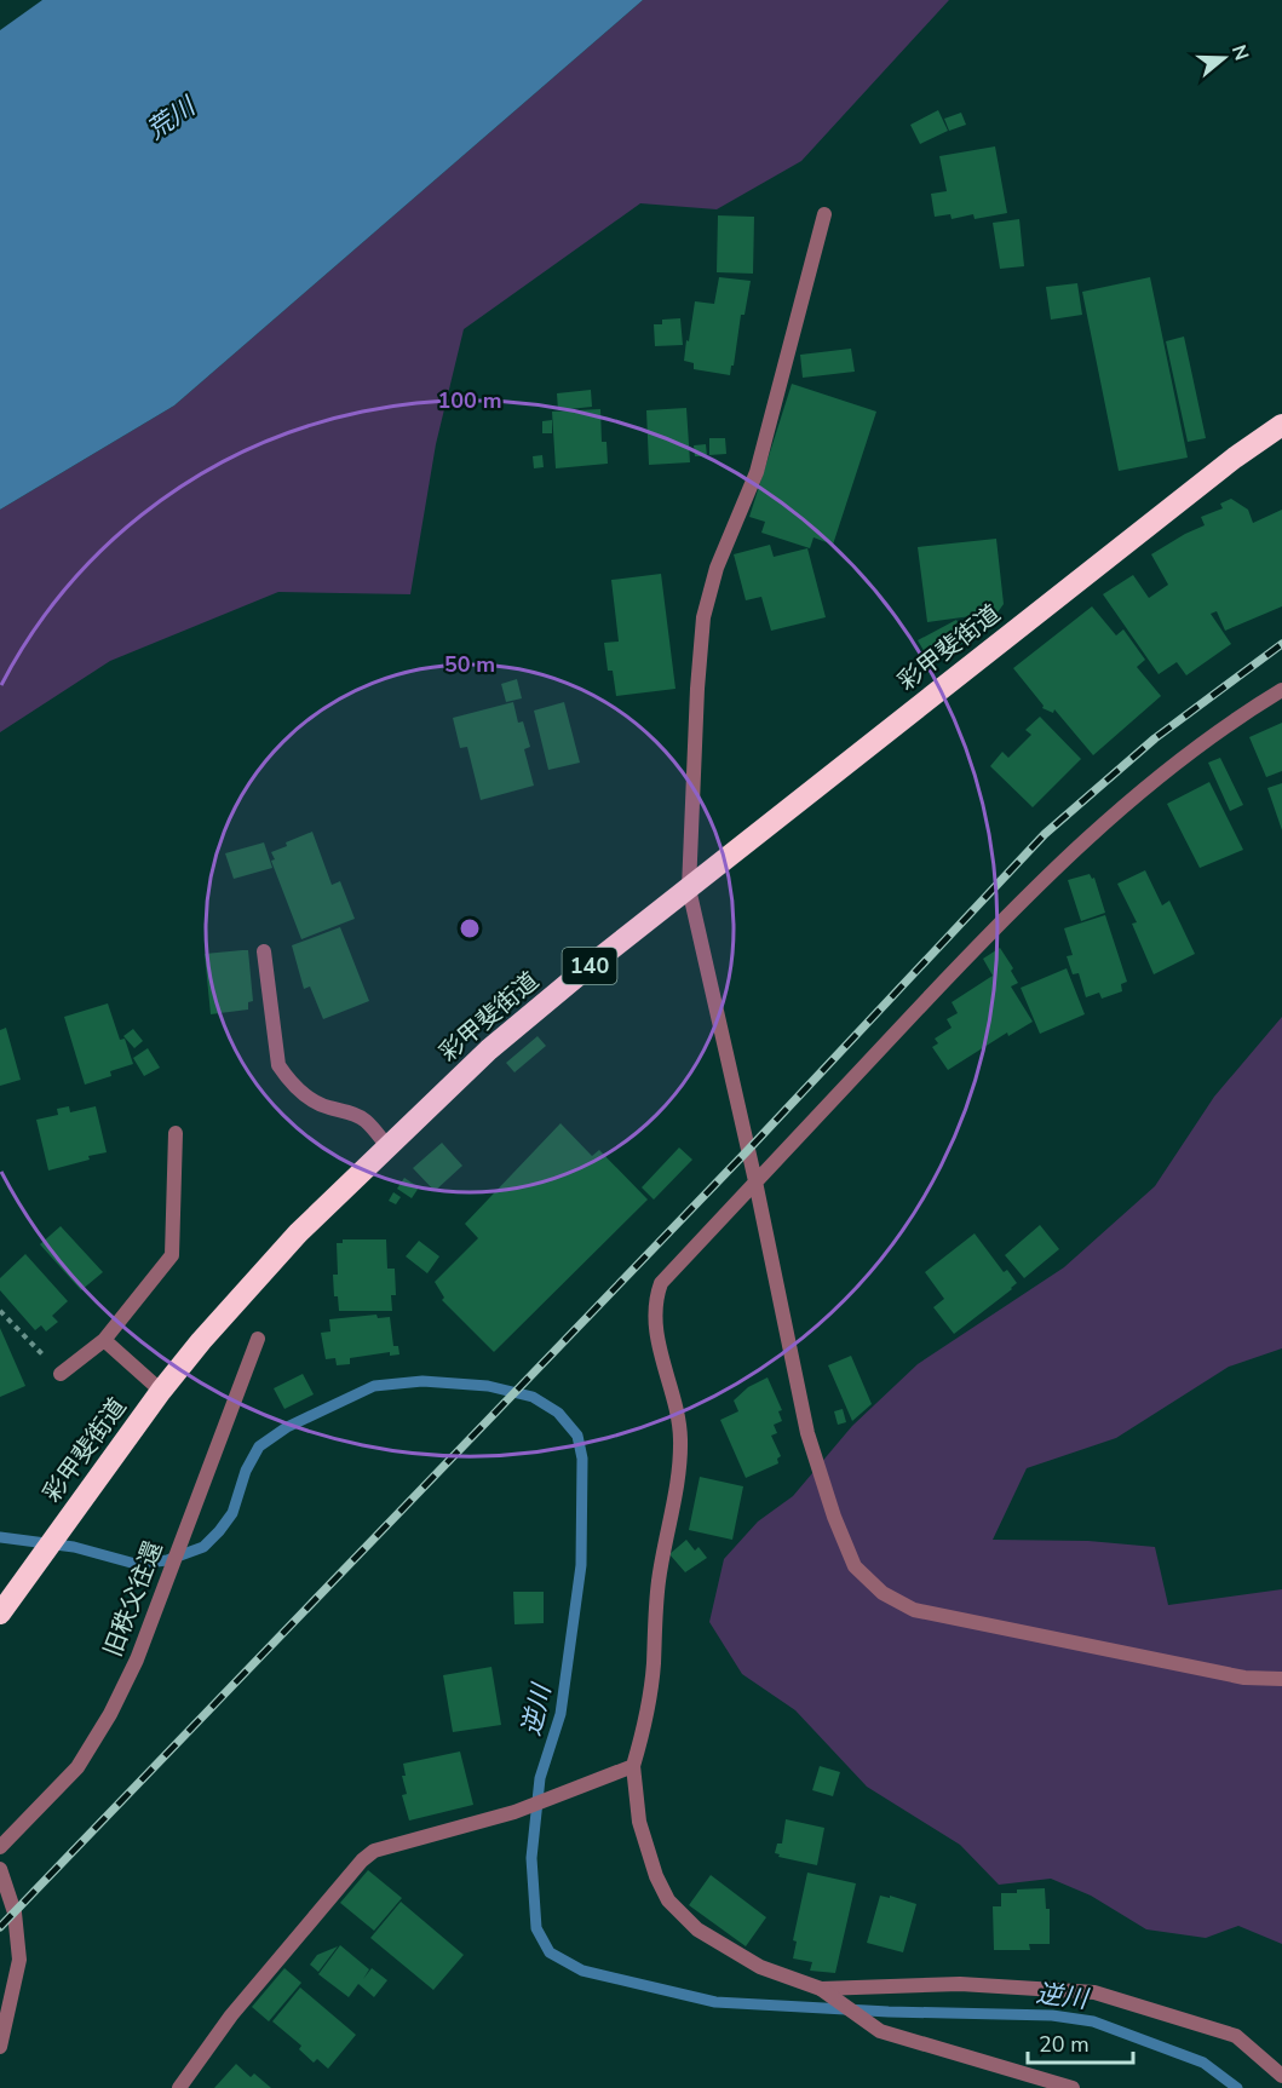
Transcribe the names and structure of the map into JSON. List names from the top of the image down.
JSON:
{
  "streets": {
    "highway": ["彩甲斐街道", "140"],
    "street": ["旧秩父往還"]
  },
  "water": ["荒川", "逆川"],
  "scale_bar": "20 m",
  "north": "right",
  "rings": ["100 m", "50 m"]
}
